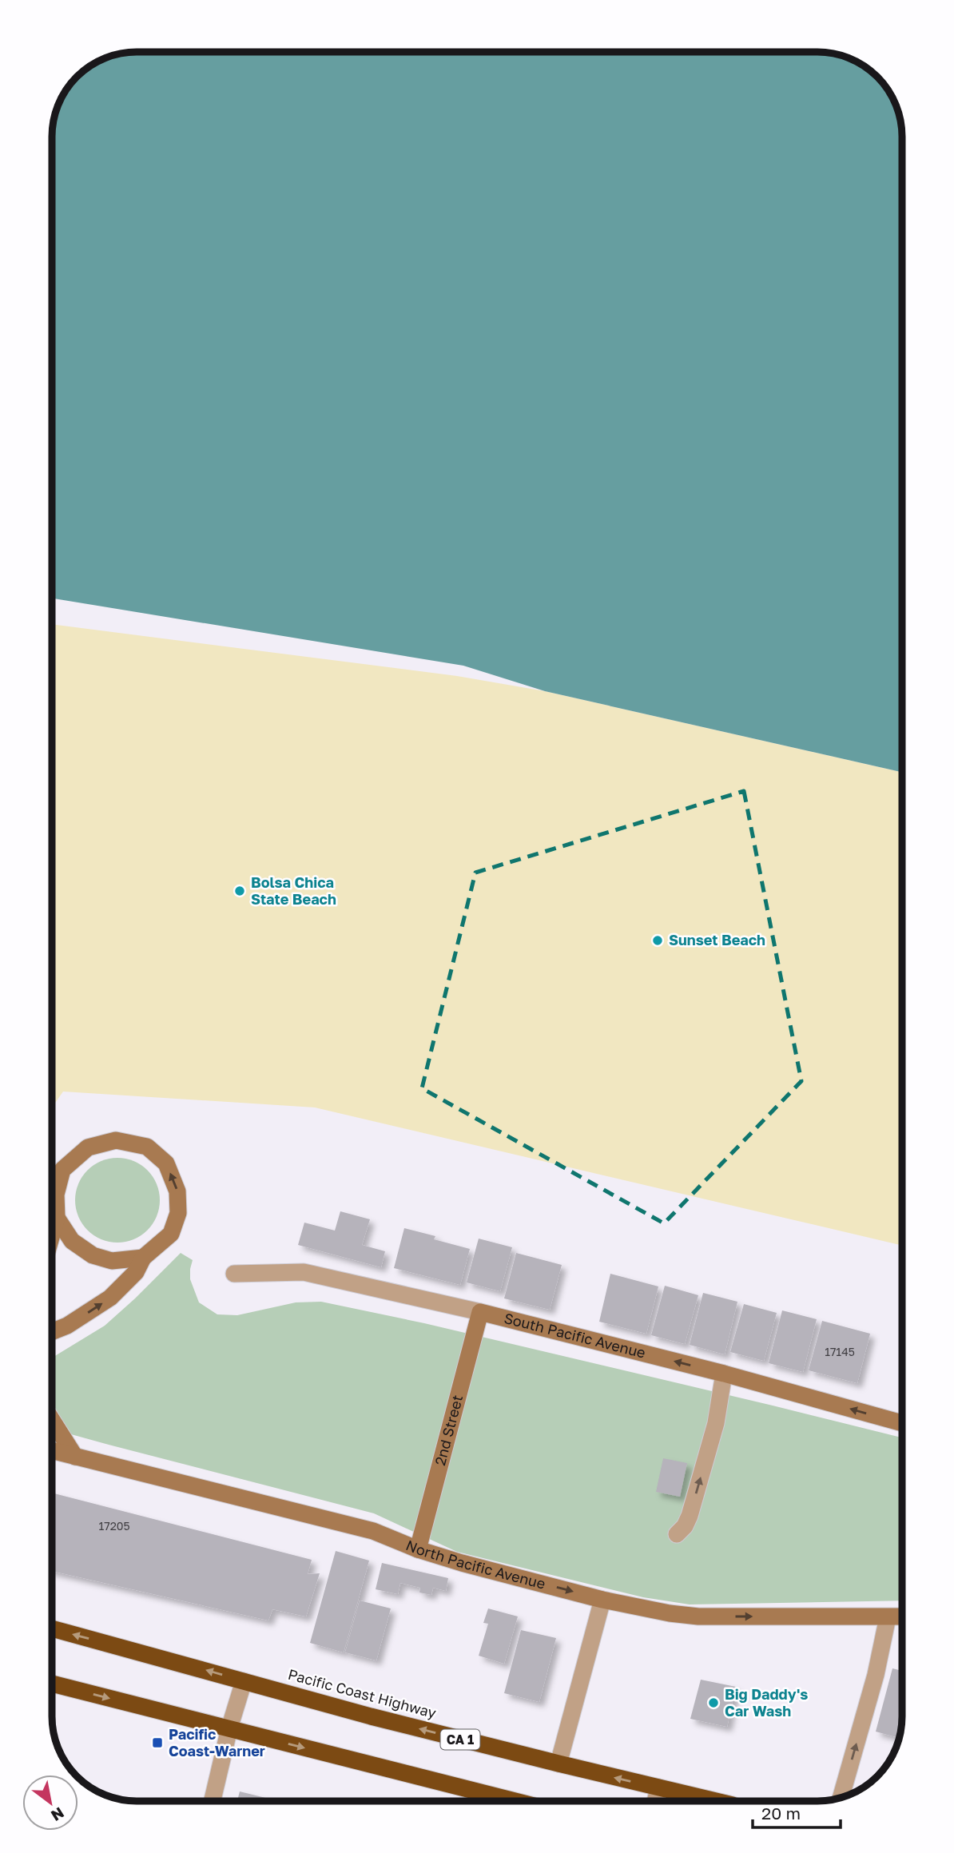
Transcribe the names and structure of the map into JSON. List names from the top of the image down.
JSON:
{
  "streets": {
    "highway": ["Pacific Coast Highway", "CA 1"],
    "street": ["South Pacific Avenue", "2nd Street", "North Pacific Avenue"]
  },
  "crossings": [
    ["South Pacific Avenue", "2nd Street"],
    ["2nd Street", "North Pacific Avenue"]
  ],
  "one_way": ["South Pacific Avenue", "North Pacific Avenue"],
  "places": {
    "other": ["Bolsa Chica State Beach", "Sunset Beach", "Big Daddy's Car Wash"],
    "transit": ["Pacific Coast-Warner"]
  },
  "house_numbers": ["17145", "17205"],
  "scale_bar": "20 m",
  "north": "bottom right"
}
